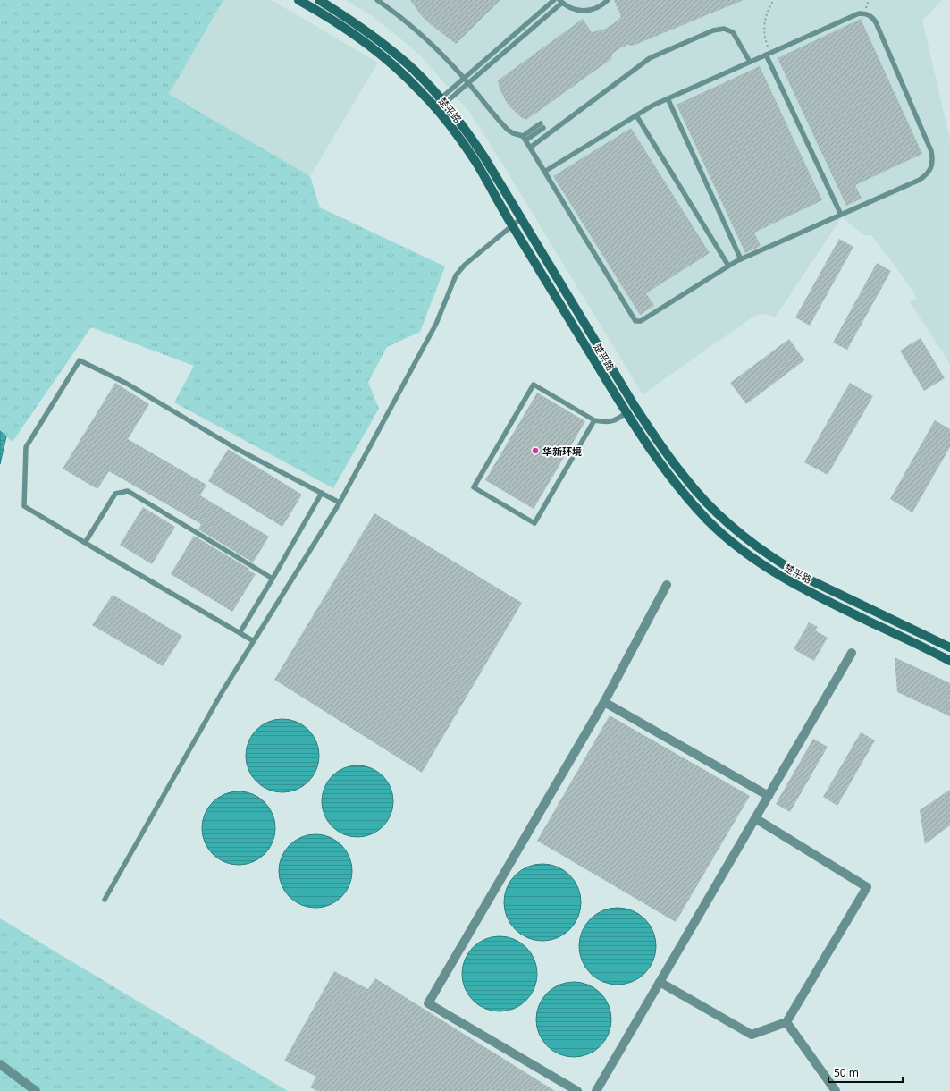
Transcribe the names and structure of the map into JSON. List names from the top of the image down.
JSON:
{
  "streets": {
    "main road": ["楚平路"]
  },
  "places": ["华新环境"],
  "scale_bar": "50 m"
}
